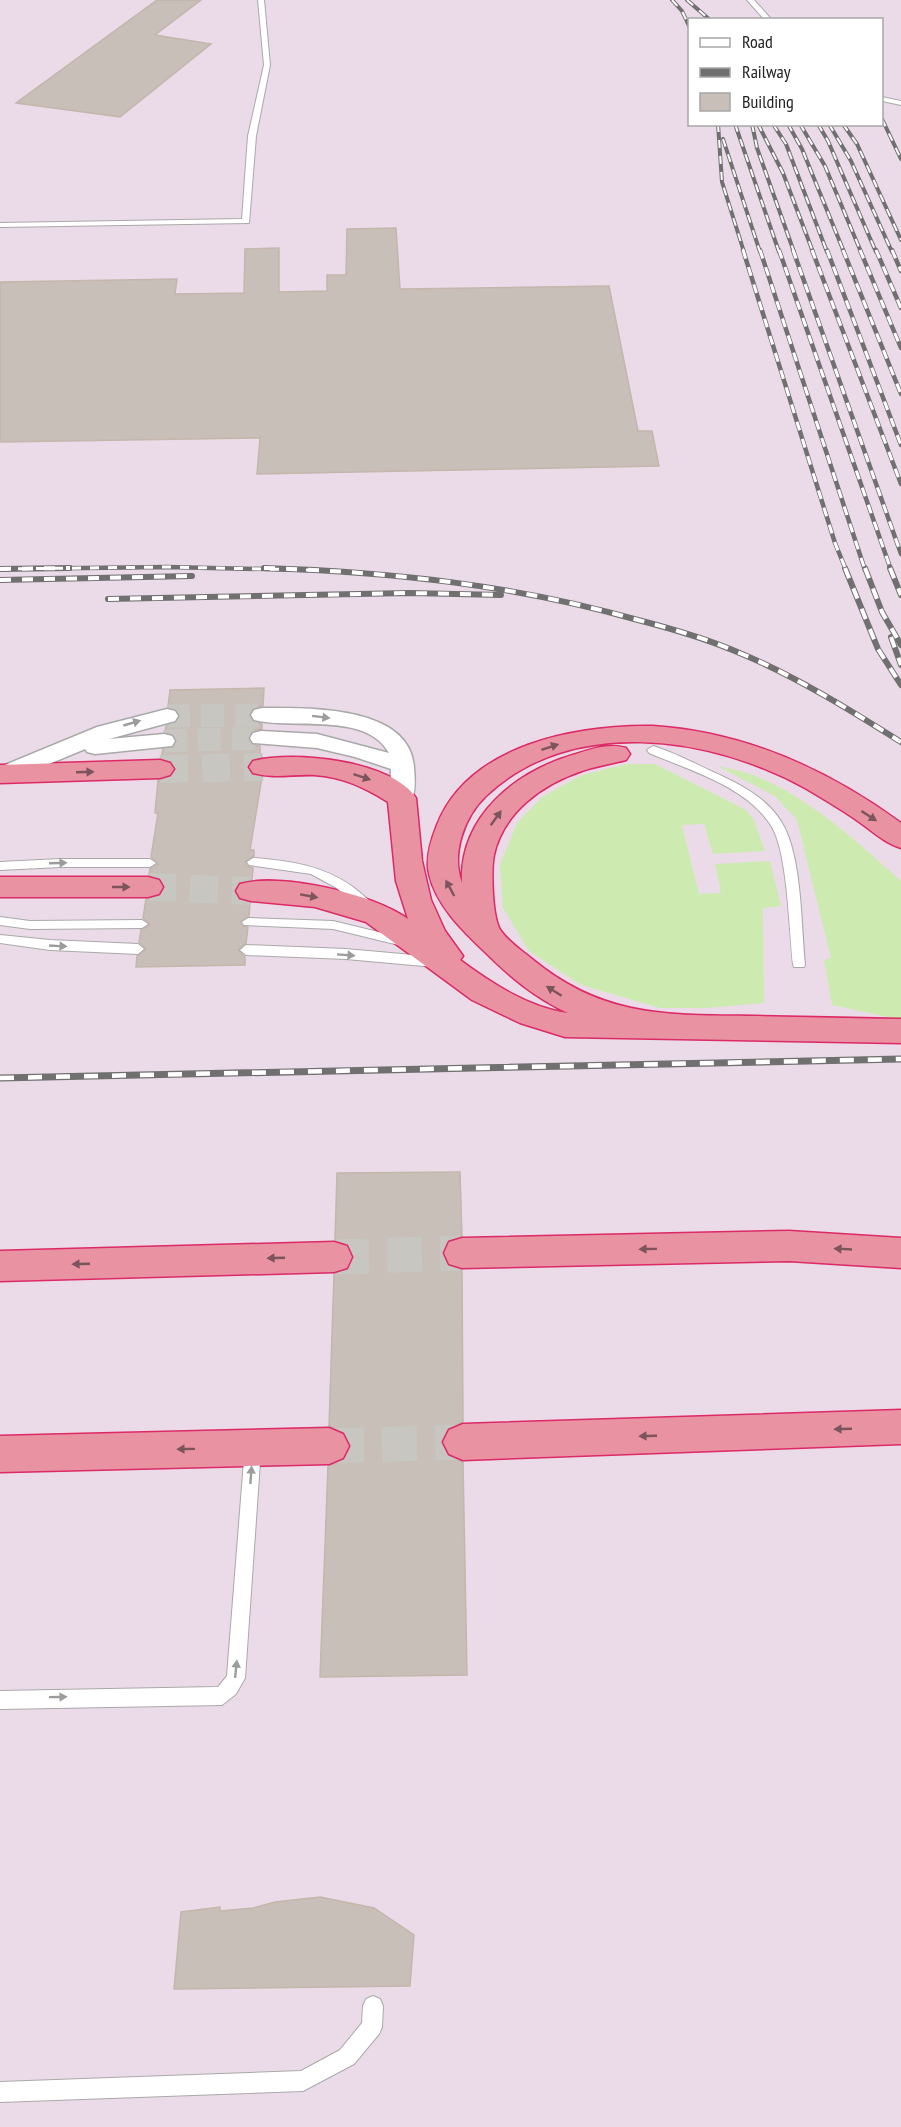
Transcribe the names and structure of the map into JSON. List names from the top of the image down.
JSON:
{
  "legend": ["Road", "Railway", "Building"]
}
